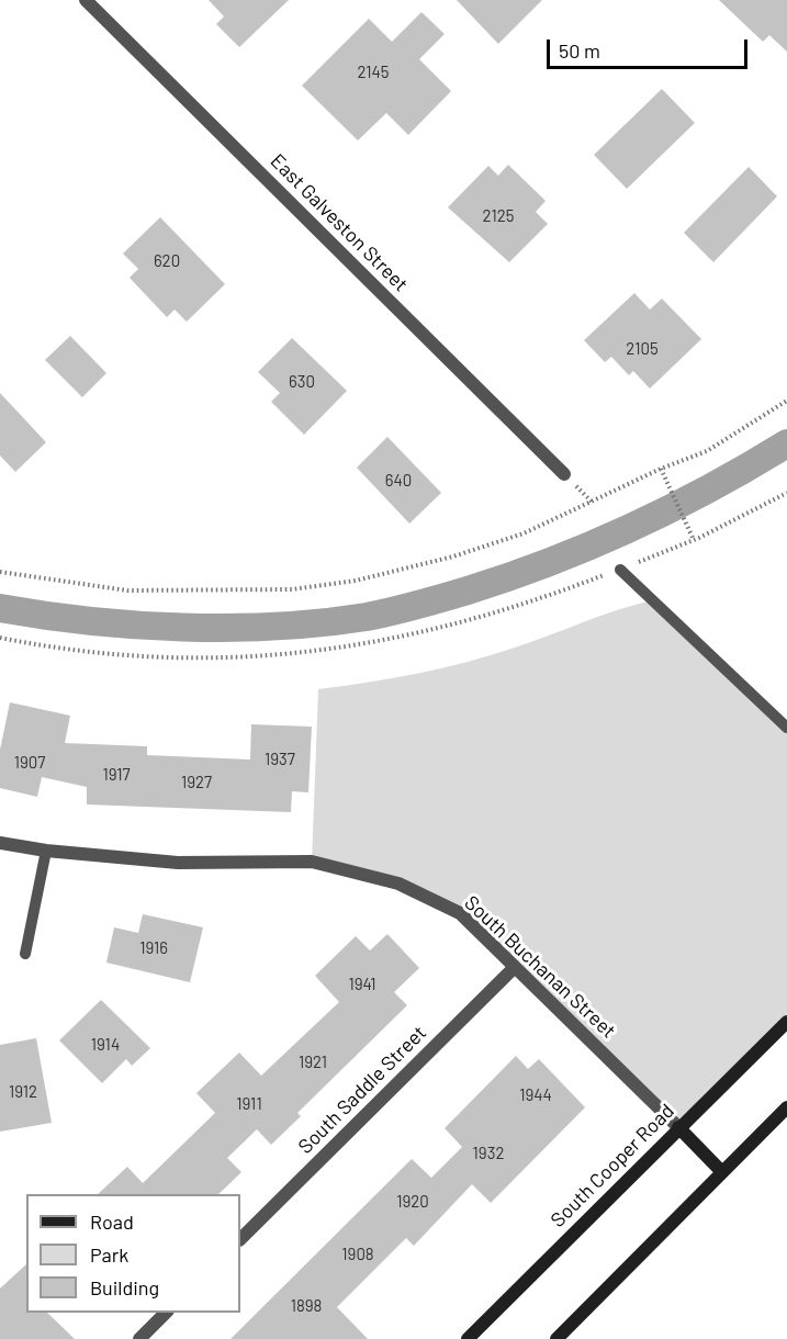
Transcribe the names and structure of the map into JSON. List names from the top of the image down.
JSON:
{
  "streets": {
    "main road": ["South Cooper Road"],
    "street": ["East Galveston Street", "South Buchanan Street", "South Saddle Street"]
  },
  "crossings": [
    ["South Buchanan Street", "South Saddle Street"],
    ["South Buchanan Street", "South Cooper Road"]
  ],
  "house_numbers": [
    "2145",
    "2125",
    "620",
    "2105",
    "630",
    "640",
    "1937",
    "1907",
    "1917",
    "1927",
    "1916",
    "1941",
    "1914",
    "1921",
    "1912",
    "1944",
    "1911",
    "1932",
    "1920",
    "1908",
    "1898"
  ],
  "legend": ["Road", "Park", "Building"],
  "scale_bar": "50 m"
}
